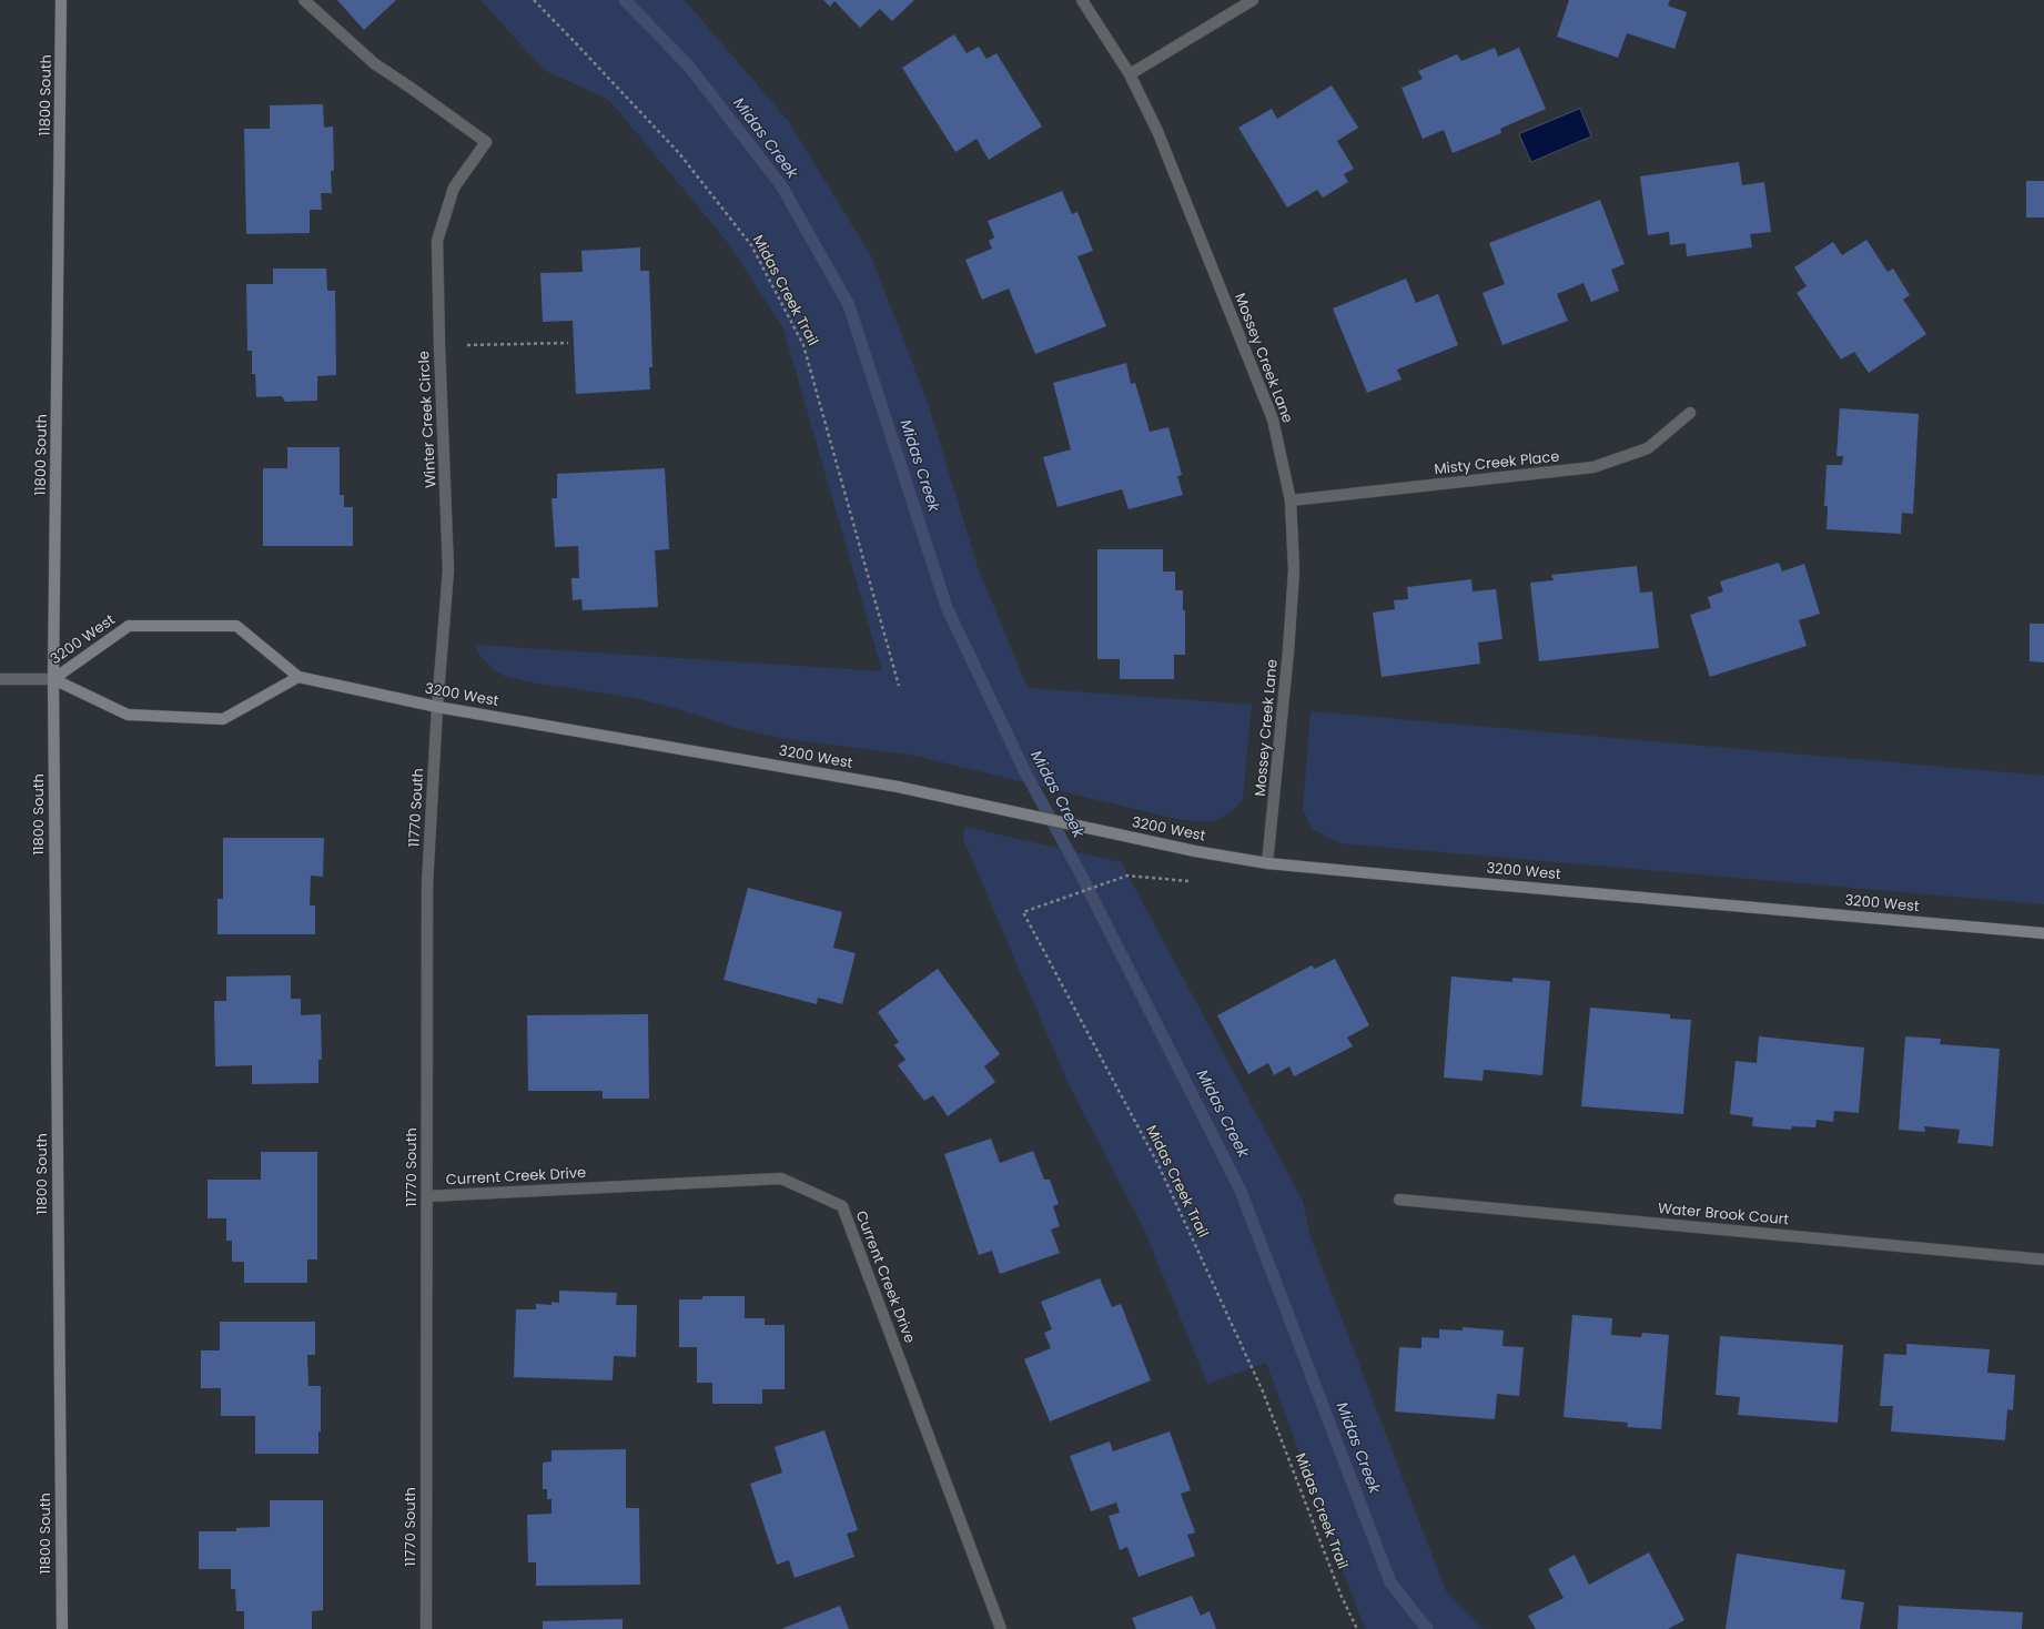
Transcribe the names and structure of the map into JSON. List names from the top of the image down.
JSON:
{
  "streets": {
    "street": [
      "11800 South",
      "Mossey Creek Lane",
      "Winter Creek Circle",
      "Misty Creek Place",
      "3200 West",
      "11770 South",
      "Current Creek Drive",
      "Water Brook Court"
    ],
    "path": ["Midas Creek Trail"]
  },
  "crossings": [
    ["11800 South", "3200 West"],
    ["Mossey Creek Lane", "Misty Creek Place"],
    ["Mossey Creek Lane", "3200 West"],
    ["Winter Creek Circle", "3200 West"],
    ["Winter Creek Circle", "11770 South"],
    ["3200 West", "11770 South"],
    ["11770 South", "Current Creek Drive"]
  ],
  "water": ["Midas Creek"]
}
